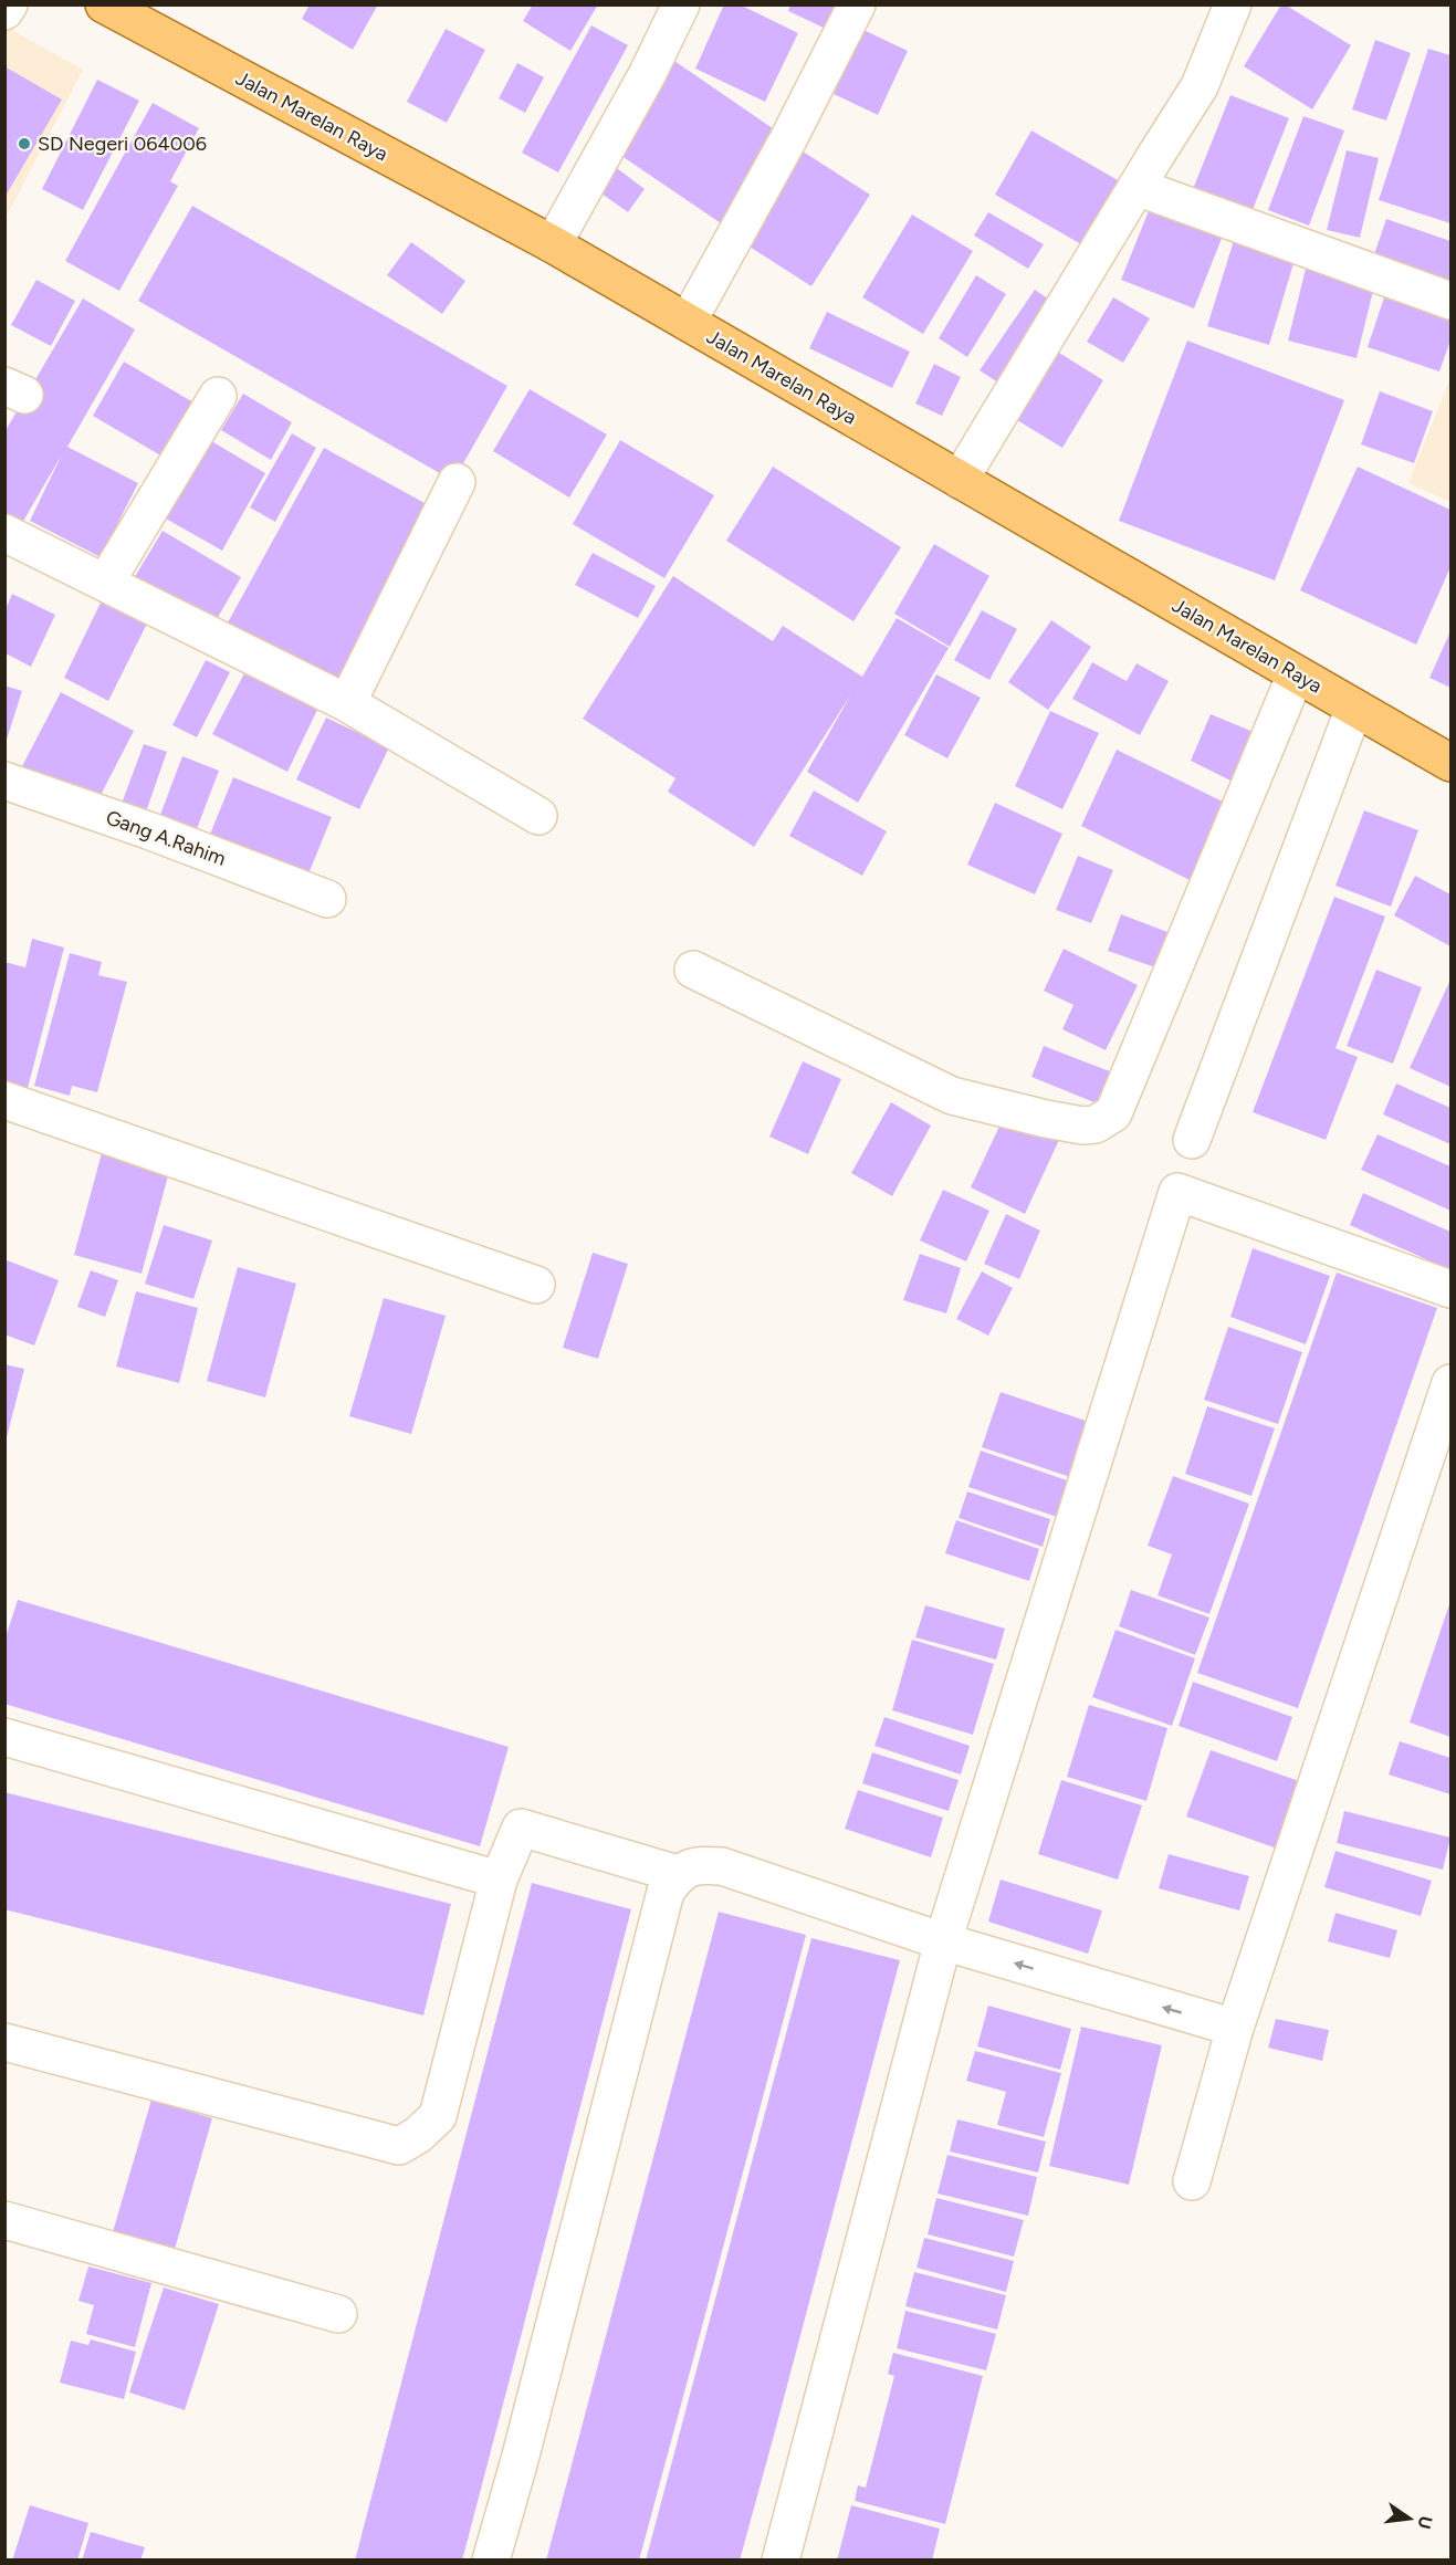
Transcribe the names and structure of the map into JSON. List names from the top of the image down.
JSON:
{
  "streets": {
    "main road": ["Jalan Marelan Raya"],
    "street": ["Gang A.Rahim"]
  },
  "places": ["SD Negeri 064006"],
  "north": "right"
}
